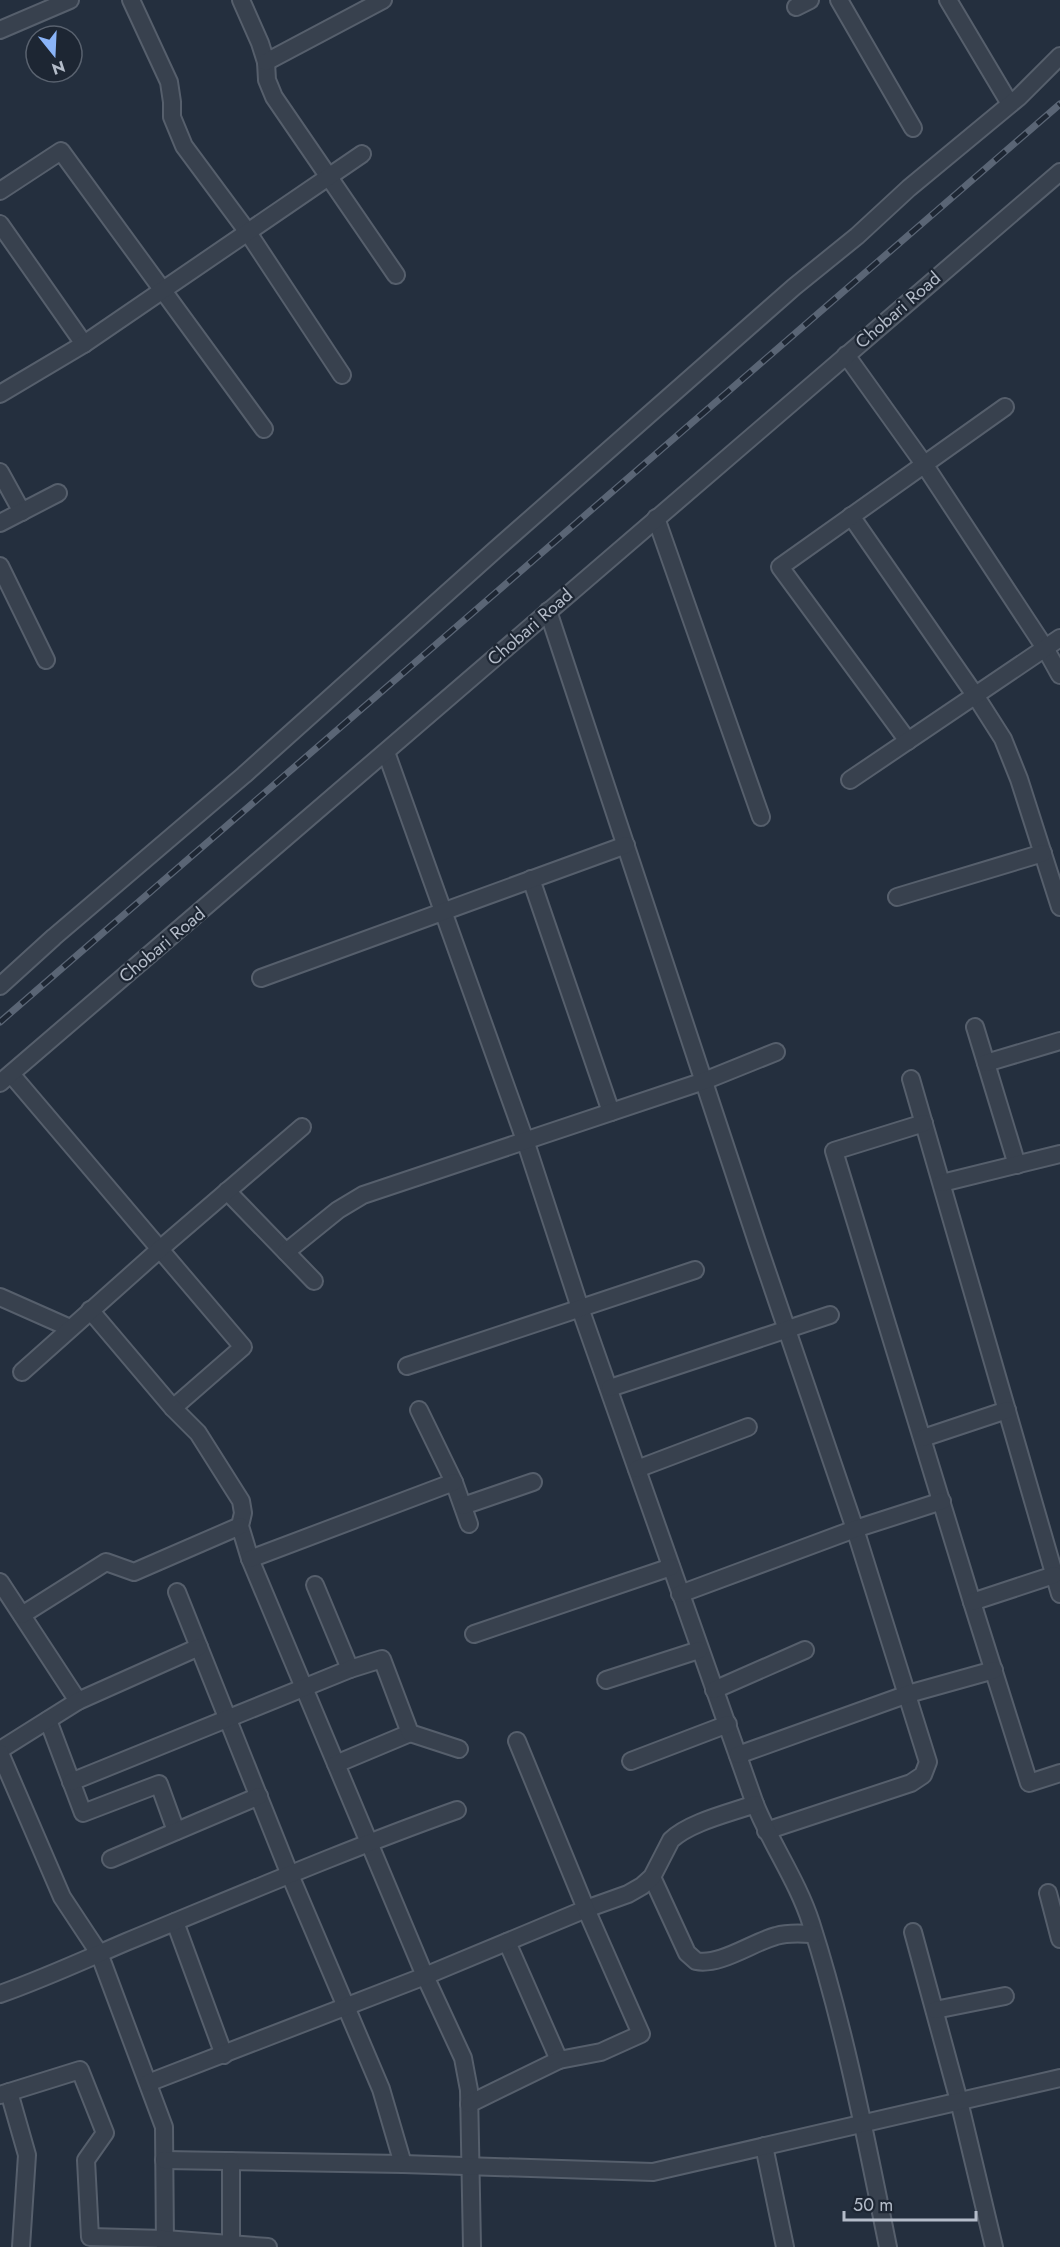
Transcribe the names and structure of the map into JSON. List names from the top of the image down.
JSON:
{
  "streets": {
    "street": ["Chobari Road"]
  },
  "scale_bar": "50 m",
  "north": "bottom"
}
